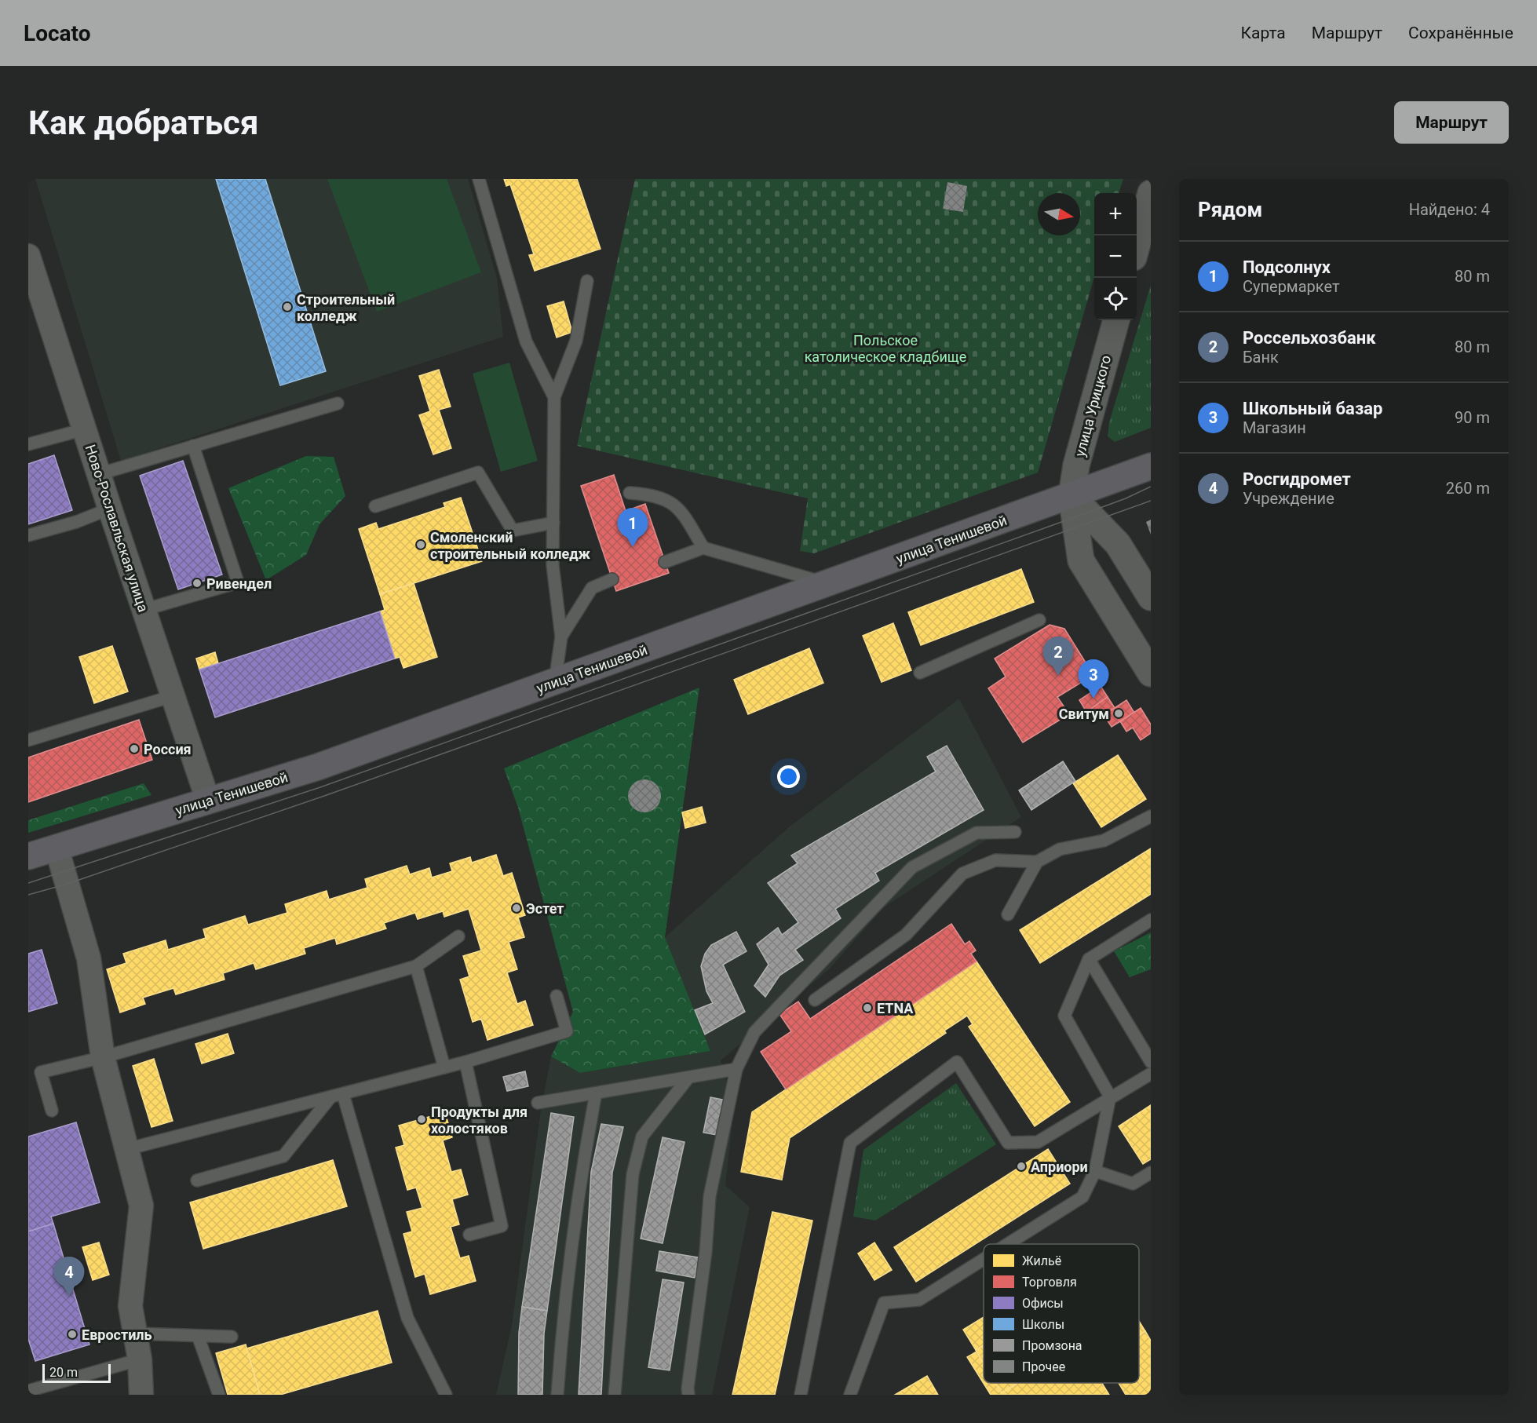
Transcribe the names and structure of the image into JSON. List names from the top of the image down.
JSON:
{
  "streets": {
    "main road": ["улица Тенишевой"],
    "street": ["улица Урицкого", "Ново-Рославльская улица"]
  },
  "crossings": [
    ["улица Урицкого", "улица Тенишевой"],
    ["Ново-Рославльская улица", "улица Тенишевой"]
  ],
  "parks": ["Польское католическое кладбище"],
  "places": [
    "Строительный колледж",
    "Смоленский строительный колледж",
    "Ривендел",
    "Свитум",
    "Россия",
    "Эстет",
    "ETNA",
    "Продукты для холостяков",
    "Априори",
    "Евростиль"
  ],
  "legend": [
    "Жильё",
    "Торговля",
    "Офисы",
    "Школы",
    "Промзона",
    "Прочее"
  ],
  "scale_bar": "20 m",
  "north": "right",
  "page": {
    "header": "Locato",
    "nav": ["Карта", "Маршрут", "Сохранённые"],
    "buttons": "Маршрут",
    "title": "Как добраться",
    "heading": ["Рядом", "Найдено: 4"],
    "map_buttons": ["+", "−"],
    "list": [
      {
        "mark": "1",
        "name": "Подсолнух",
        "note": "Супермаркет",
        "value": "80 m"
      },
      {
        "mark": "2",
        "name": "Россельхозбанк",
        "note": "Банк",
        "value": "80 m"
      },
      {
        "mark": "3",
        "name": "Школьный базар",
        "note": "Магазин",
        "value": "90 m"
      },
      {
        "mark": "4",
        "name": "Росгидромет",
        "note": "Учреждение",
        "value": "260 m"
      }
    ],
    "pins": [
      "1",
      "2",
      "3",
      "4"
    ],
    "scale": "20 m"
  }
}
